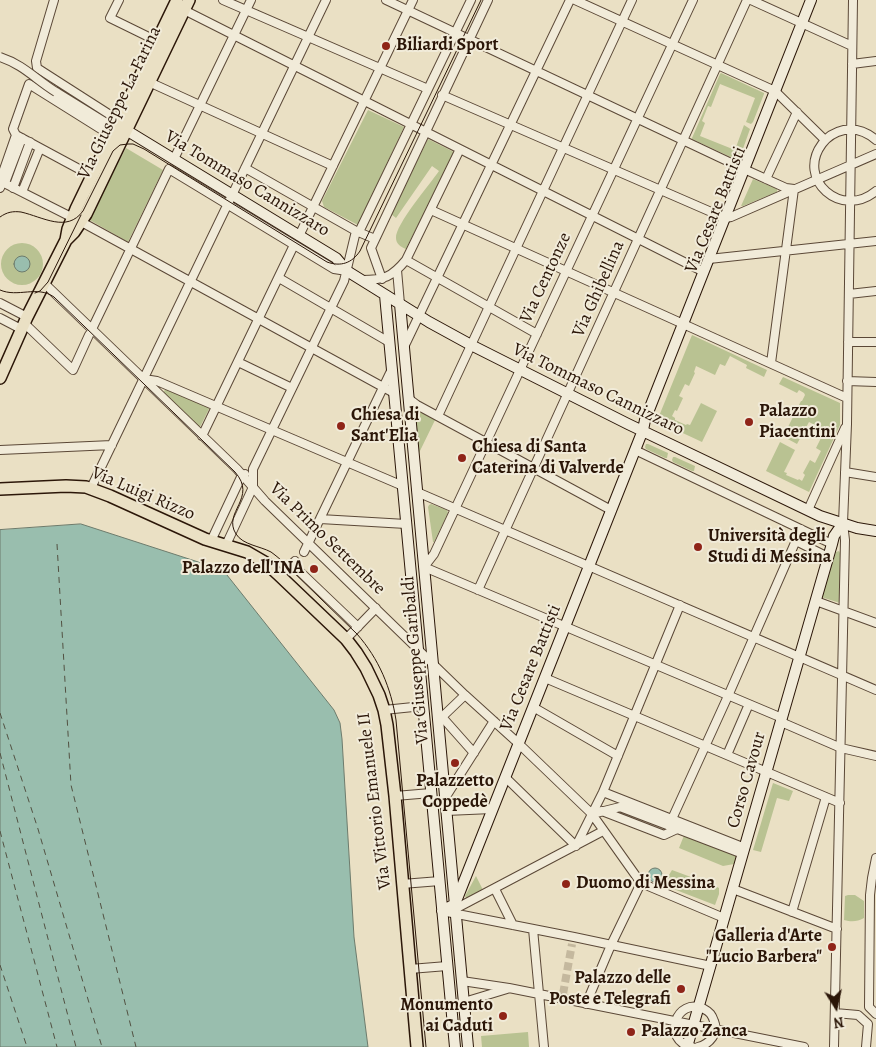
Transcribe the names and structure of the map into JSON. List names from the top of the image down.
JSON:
{
  "streets": {
    "main road": [
      "Via Giuseppe La Farina",
      "Via Tommaso Cannizzaro",
      "Via Cesare Battisti",
      "Via Luigi Rizzo",
      "Via Giuseppe Garibaldi",
      "Corso Cavour",
      "Via Vittorio Emanuele II"
    ],
    "street": ["Via Centonze", "Via Ghibellina", "Via Primo Settembre"]
  },
  "crossings": [
    ["Via Giuseppe La Farina", "Via Tommaso Cannizzaro"],
    ["Via Tommaso Cannizzaro", "Via Cesare Battisti"],
    ["Via Tommaso Cannizzaro", "Via Centonze"],
    ["Via Tommaso Cannizzaro", "Via Ghibellina"],
    ["Via Tommaso Cannizzaro", "Via Giuseppe Garibaldi"],
    ["Via Tommaso Cannizzaro", "Corso Cavour"],
    ["Via Cesare Battisti", "Via Primo Settembre"],
    ["Via Cesare Battisti", "Via Giuseppe Garibaldi"],
    ["Via Centonze", "Via Giuseppe Garibaldi"],
    ["Via Luigi Rizzo", "Via Vittorio Emanuele II"],
    ["Via Primo Settembre", "Via Giuseppe Garibaldi"]
  ],
  "places": [
    "Biliardi Sport",
    "Palazzo Piacentini",
    "Chiesa di Sant'Elia",
    "Chiesa di Santa Caterina di Valverde",
    "Università degli Studi di Messina",
    "Palazzo dell'INA",
    "Palazzetto Coppedè",
    "Duomo di Messina",
    "Galleria d'Arte \"Lucio Barbera\"",
    "Palazzo delle Poste e Telegrafi",
    "Monumento ai Caduti",
    "Palazzo Zanca"
  ],
  "north": "bottom"
}
